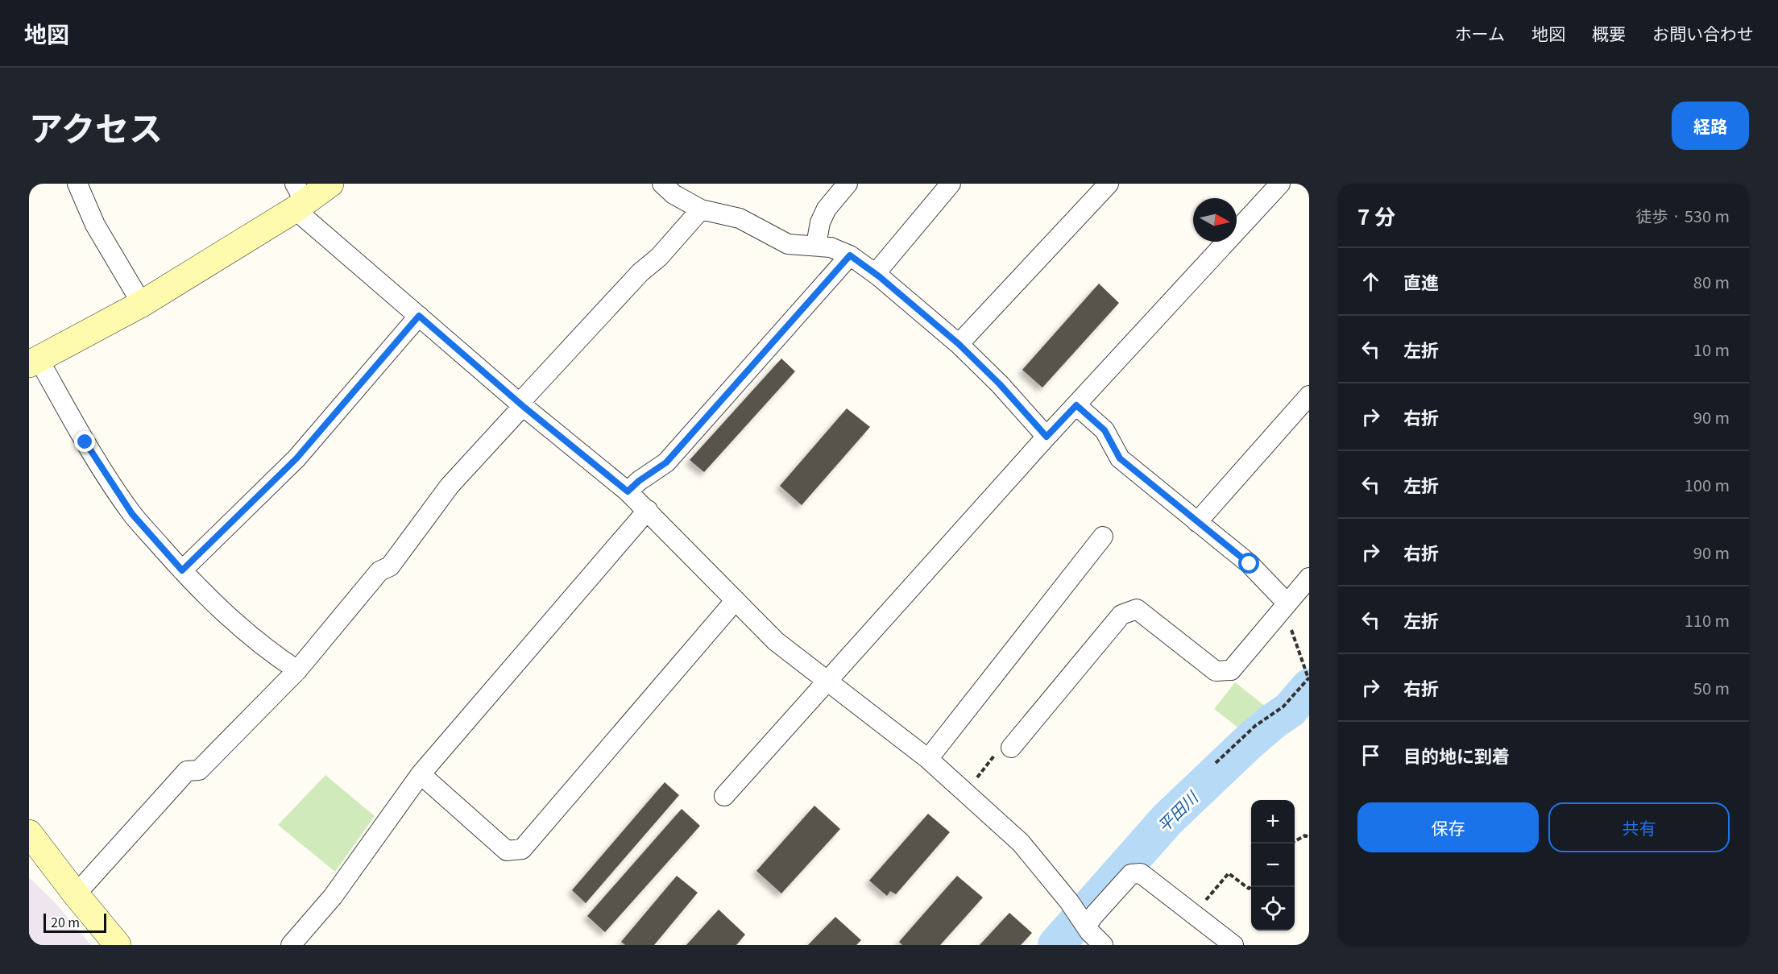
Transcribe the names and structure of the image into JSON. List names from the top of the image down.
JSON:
{
  "water": ["平田川"],
  "scale_bar": "20 m",
  "north": "right",
  "page": {
    "header": "地図",
    "nav": [
      "ホーム",
      "地図",
      "概要",
      "お問い合わせ"
    ],
    "title": "アクセス",
    "buttons": [
      "経路",
      ["保存", "共有"]
    ],
    "heading": ["7 分", "徒歩 · 530 m"],
    "list": [
      ["直進", "80 m"],
      ["左折", "10 m"],
      ["右折", "90 m"],
      ["左折", "100 m"],
      ["右折", "90 m"],
      ["左折", "110 m"],
      ["右折", "50 m"],
      "目的地に到着"
    ],
    "map_buttons": ["+", "−"],
    "scale": "20 m"
  }
}
